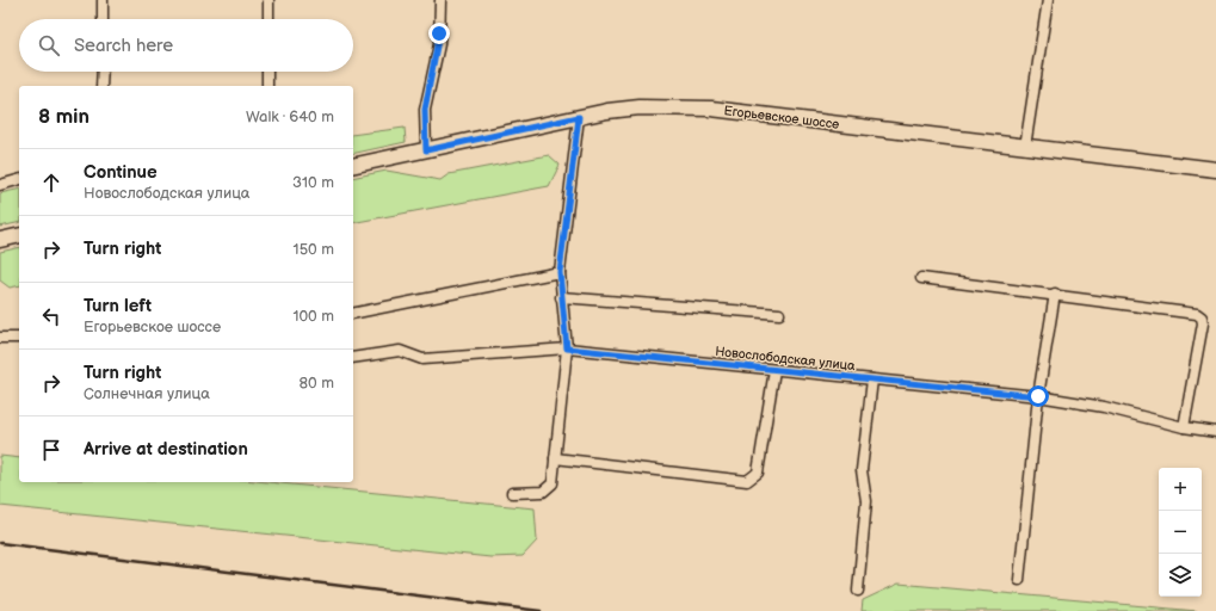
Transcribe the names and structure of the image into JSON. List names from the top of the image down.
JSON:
{
  "streets": {
    "main road": ["Егорьевское шоссе"],
    "street": ["Новослободская улица"]
  },
  "page": {
    "search": "Search here",
    "heading": ["8 min", "Walk · 640 m"],
    "list": [
      ["Continue", "Новослободская улица", "310 m"],
      ["Turn right", "150 m"],
      ["Turn left", "Егорьевское шоссе", "100 m"],
      ["Turn right", "Солнечная улица", "80 m"],
      "Arrive at destination"
    ],
    "map_buttons": ["+", "−"]
  }
}
